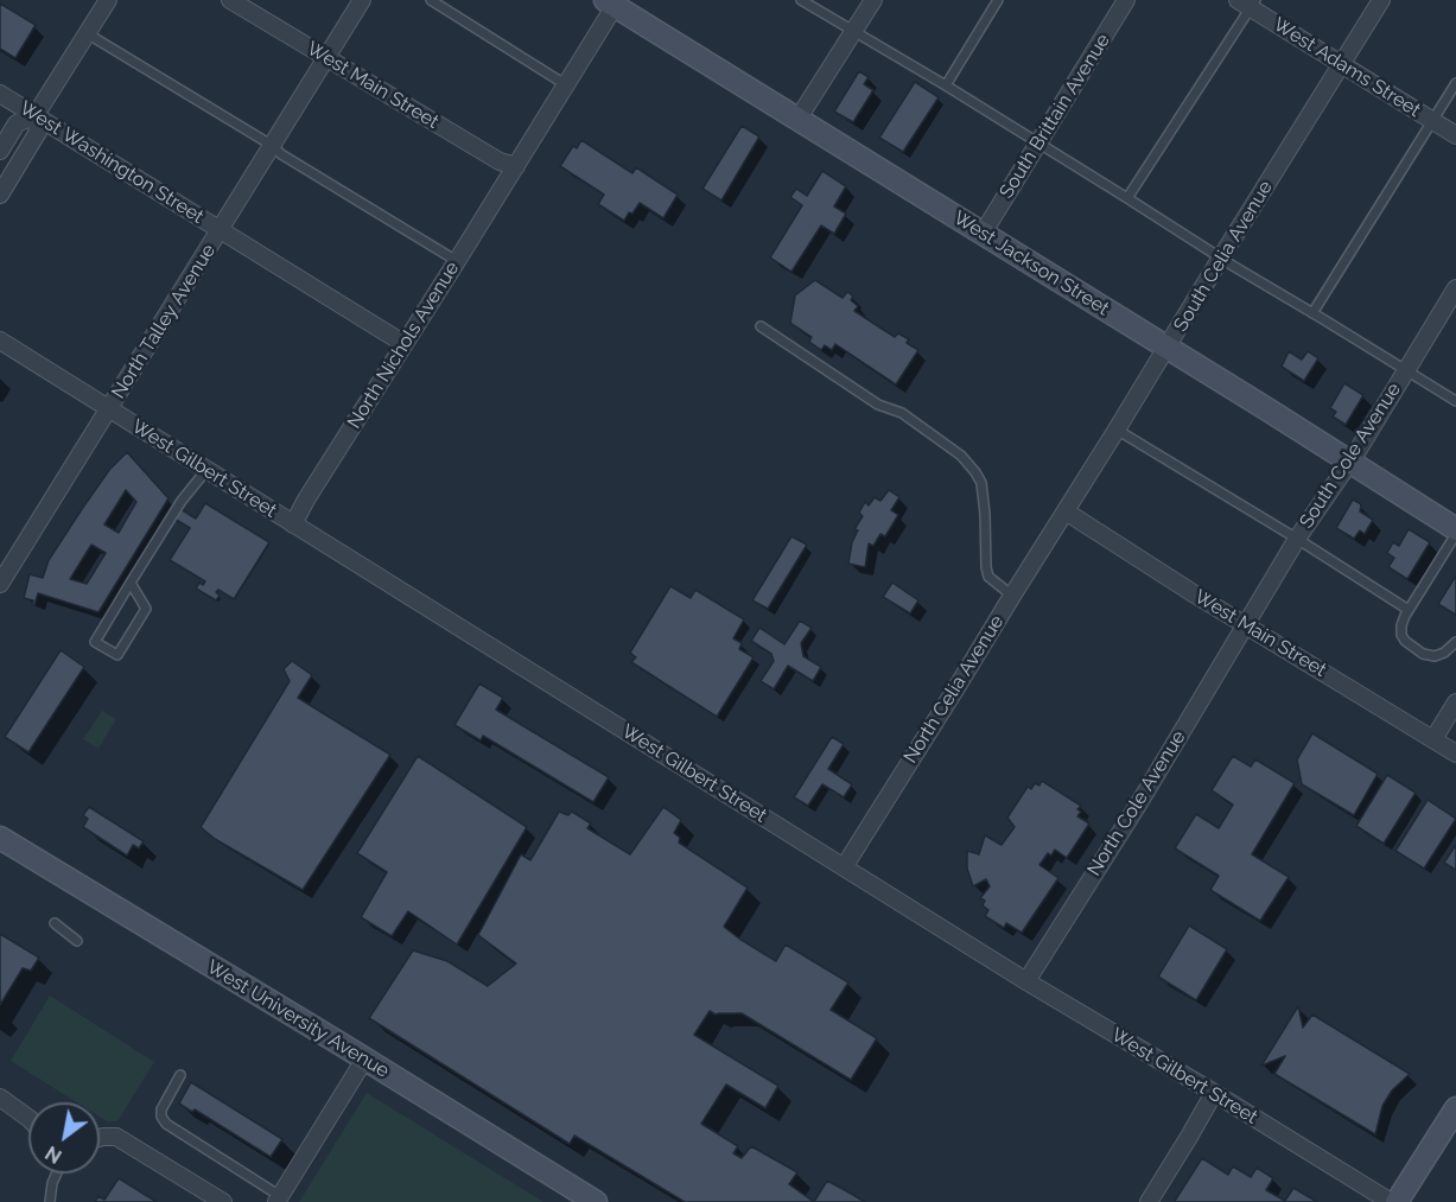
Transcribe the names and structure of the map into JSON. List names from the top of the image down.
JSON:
{
  "streets": {
    "main road": ["West Jackson Street", "West University Avenue"],
    "street": [
      "West Adams Street",
      "West Main Street",
      "South Brittain Avenue",
      "West Washington Street",
      "South Celia Avenue",
      "North Talley Avenue",
      "North Nichols Avenue",
      "South Cole Avenue",
      "West Gilbert Street",
      "North Celia Avenue",
      "North Cole Avenue"
    ]
  },
  "crossings": [
    ["West Adams Street", "South Celia Avenue"],
    ["West Main Street", "South Celia Avenue"],
    ["West Main Street", "North Talley Avenue"],
    ["West Main Street", "North Nichols Avenue"],
    ["West Main Street", "South Cole Avenue"],
    ["West Main Street", "North Celia Avenue"],
    ["West Main Street", "North Cole Avenue"],
    ["South Brittain Avenue", "West Jackson Street"],
    ["West Washington Street", "North Talley Avenue"],
    ["West Washington Street", "North Nichols Avenue"],
    ["South Celia Avenue", "West Jackson Street"],
    ["South Celia Avenue", "North Celia Avenue"],
    ["West Jackson Street", "North Nichols Avenue"],
    ["West Jackson Street", "South Cole Avenue"],
    ["North Talley Avenue", "West Gilbert Street"],
    ["North Nichols Avenue", "West Gilbert Street"],
    ["South Cole Avenue", "North Cole Avenue"],
    ["West Gilbert Street", "North Celia Avenue"],
    ["West Gilbert Street", "North Cole Avenue"]
  ],
  "north": "bottom left"
}
